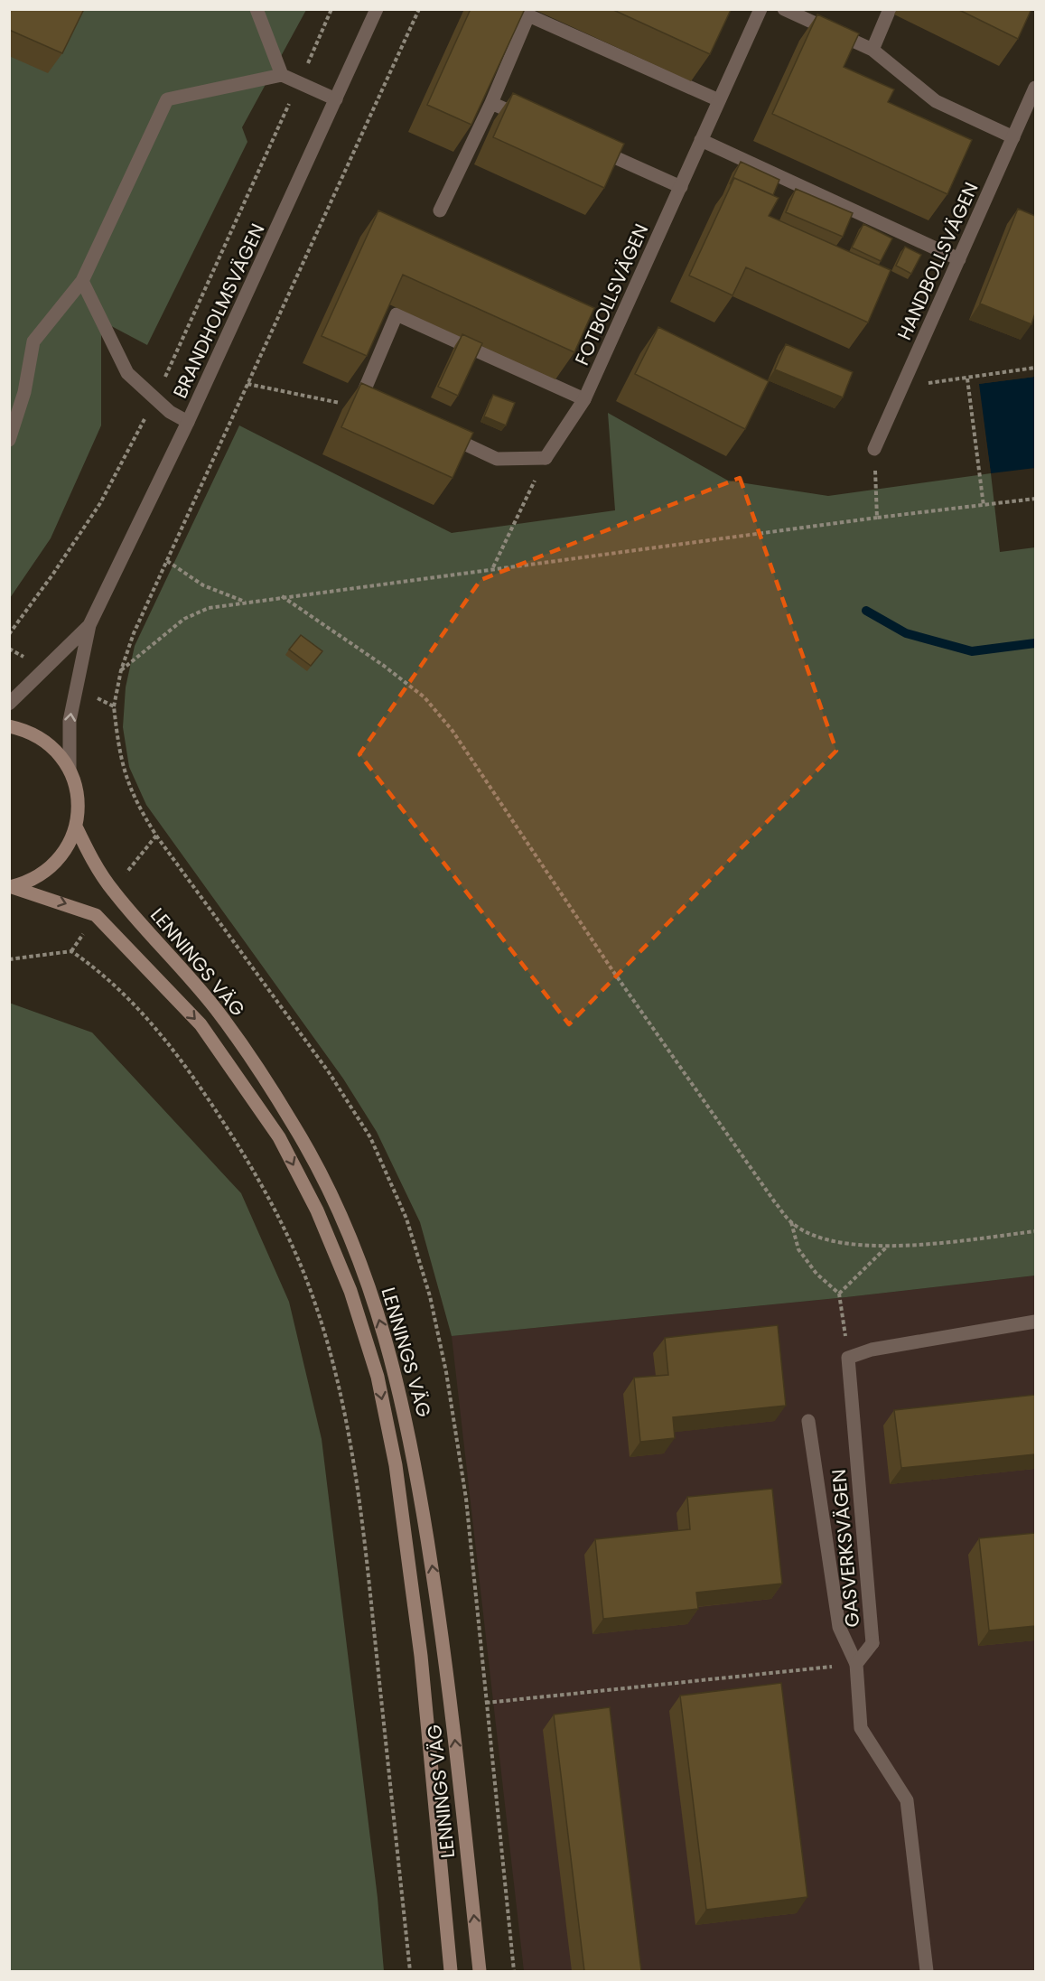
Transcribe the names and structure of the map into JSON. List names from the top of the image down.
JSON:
{
  "streets": {
    "main road": ["LENNINGS VÄG"],
    "street": [
      "HANDBOLLSVÄGEN",
      "FOTBOLLSVÄGEN",
      "BRANDHOLMSVÄGEN",
      "GASVERKSVÄGEN"
    ]
  },
  "crossings": [
    ["BRANDHOLMSVÄGEN", "LENNINGS VÄG"]
  ]
}
